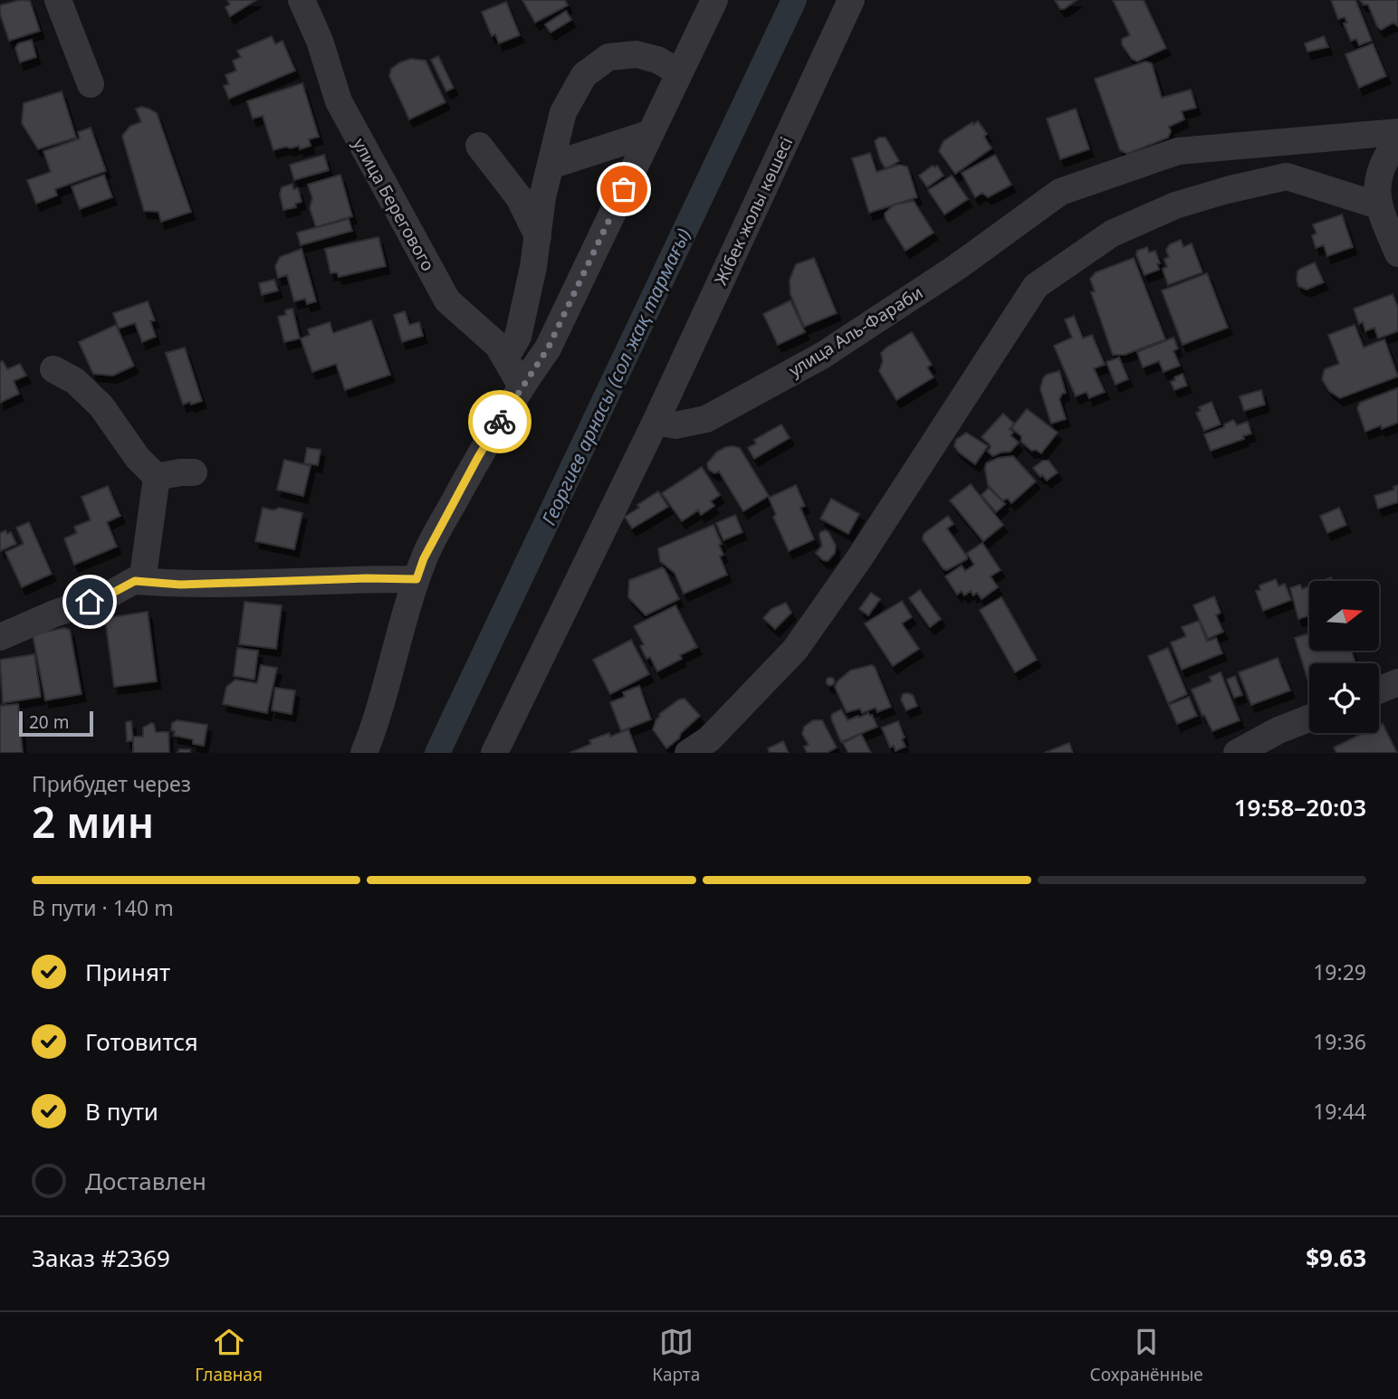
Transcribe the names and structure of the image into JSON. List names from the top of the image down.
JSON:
{
  "streets": {
    "street": ["улица Берегового", "Жібек жолы көшесі", "улица Аль-Фараби"]
  },
  "crossings": [
    ["Жібек жолы көшесі", "улица Аль-Фараби"]
  ],
  "water": ["Георгиев арнасы (сол жақ тармағы)"],
  "scale_bar": "20 m",
  "north": "right",
  "page": {
    "scale": "20 m",
    "heading": ["2 мин", "Прибудет через", "19:58–20:03"],
    "panel": ["Заказ #2369", "$9.63"],
    "bar": "В пути · 140 m",
    "list": [
      ["Принят", "19:29"],
      ["Готовится", "19:36"],
      ["В пути", "19:44"],
      "Доставлен"
    ],
    "tabs": ["Главная", "Карта", "Сохранённые"]
  }
}
